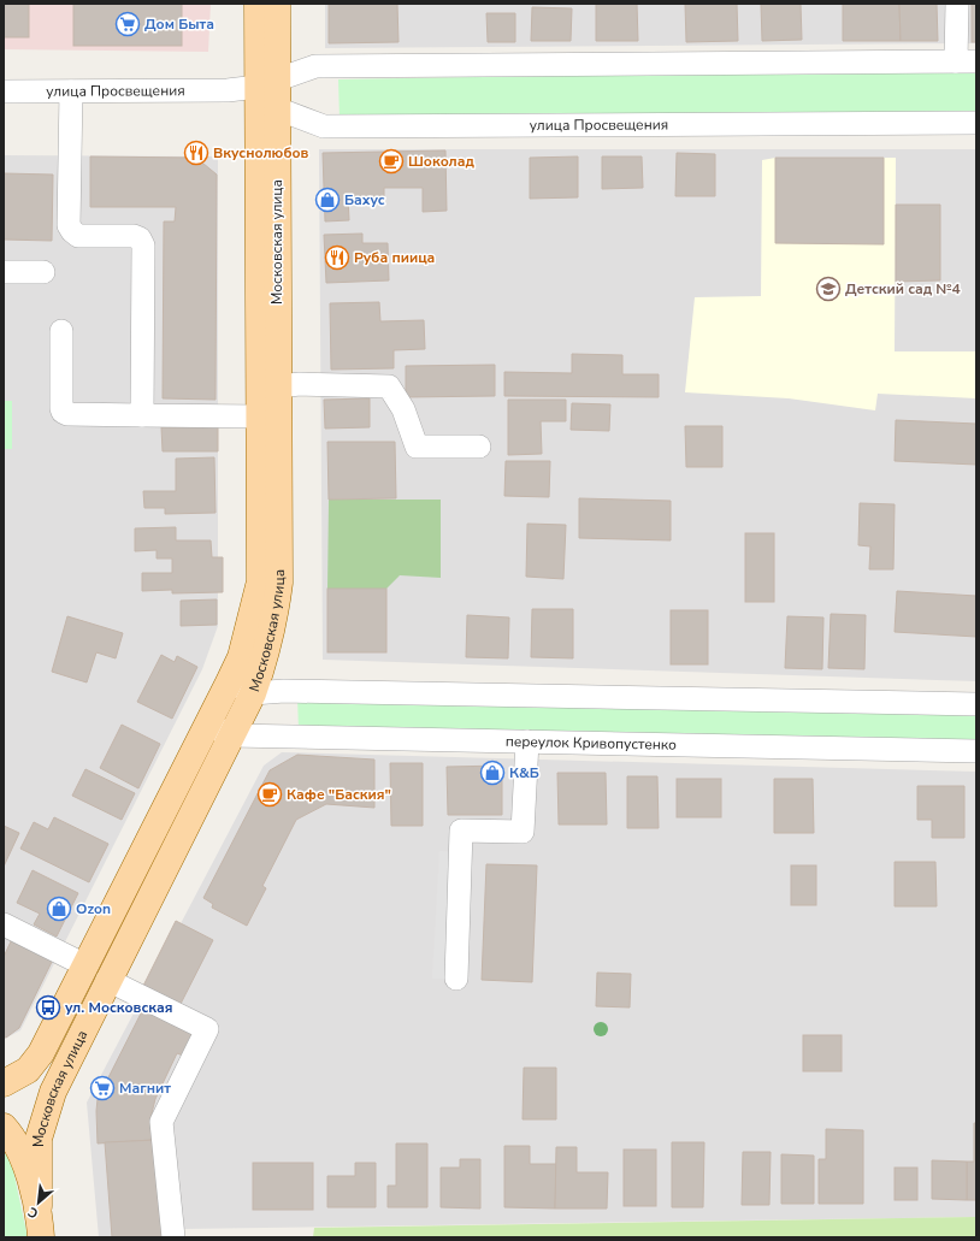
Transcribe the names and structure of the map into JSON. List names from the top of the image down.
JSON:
{
  "streets": {
    "main road": ["Московская улица"],
    "street": ["улица Просвещения", "переулок Кривопустенко"]
  },
  "crossings": [
    ["улица Просвещения", "Московская улица"],
    ["Московская улица", "переулок Кривопустенко"]
  ],
  "places": {
    "supermarket": ["Дом Быта", "Магнит"],
    "restaurant": ["Вкуснолюбов", "Руба пиица"],
    "cafe": ["Шоколад", "Кафе \"Баския\""],
    "shop": ["Бахус", "К&Б", "Ozon"],
    "school or university": ["Детский сад №4"],
    "bus stop": ["ул. Московская"]
  },
  "north": "bottom left"
}
